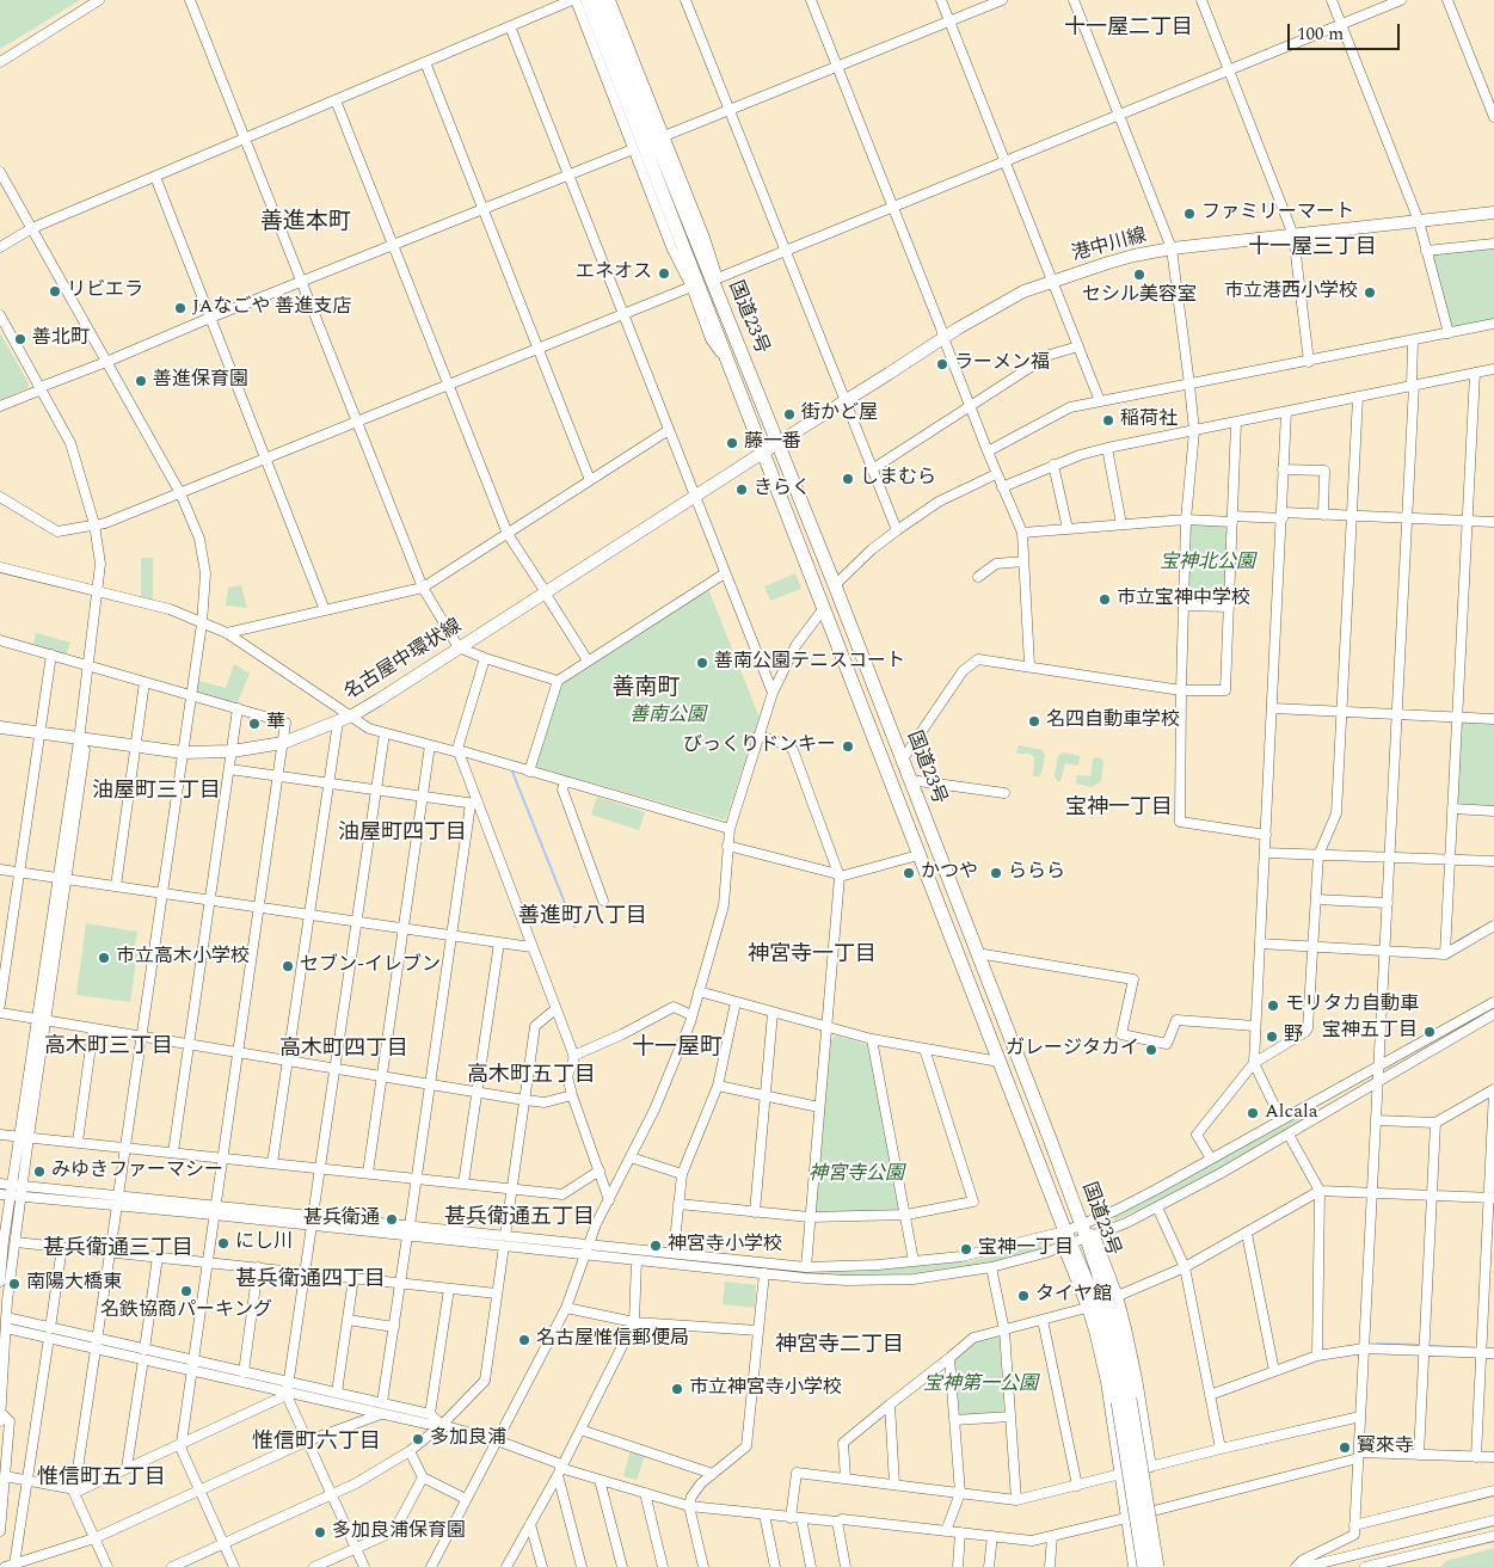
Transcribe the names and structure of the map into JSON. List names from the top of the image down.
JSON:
{
  "streets": {
    "highway": ["国道23号"],
    "main road": ["港中川線", "名古屋中環状線"]
  },
  "crossings": [
    ["港中川線", "国道23号"],
    ["港中川線", "名古屋中環状線"],
    ["国道23号", "名古屋中環状線"]
  ],
  "districts": [
    "十一屋二丁目",
    "善進本町",
    "十一屋三丁目",
    "善南町",
    "油屋町三丁目",
    "宝神一丁目",
    "油屋町四丁目",
    "善進町八丁目",
    "神宮寺一丁目",
    "高木町三丁目",
    "十一屋町",
    "高木町四丁目",
    "高木町五丁目",
    "甚兵衛通五丁目",
    "甚兵衛通三丁目",
    "甚兵衛通四丁目",
    "神宮寺二丁目",
    "惟信町六丁目",
    "惟信町五丁目"
  ],
  "parks": [
    "宝神北公園",
    "善南公園",
    "神宮寺公園",
    "宝神第一公園"
  ],
  "places": [
    "ファミリーマート",
    "エネオス",
    "セシル美容室",
    "リビエラ",
    "市立港西小学校",
    "JAなごや 善進支店",
    "善北町",
    "ラーメン福",
    "善進保育園",
    "街かど屋",
    "稲荷社",
    "藤一番",
    "しまむら",
    "きらく",
    "市立宝神中学校",
    "善南公園テニスコート",
    "名四自動車学校",
    "華",
    "びっくりドンキー",
    "かつや",
    "ららら",
    "市立高木小学校",
    "セブン-イレブン",
    "モリタカ自動車",
    "宝神五丁目",
    "野",
    "ガレージタカイ",
    "Alcala",
    "みゆきファーマシー",
    "甚兵衛通",
    "にし川",
    "神宮寺小学校",
    "宝神一丁目",
    "南陽大橋東",
    "名鉄協商パーキング",
    "タイヤ館",
    "名古屋惟信郵便局",
    "市立神宮寺小学校",
    "多加良浦",
    "寳來寺",
    "多加良浦保育園"
  ],
  "scale_bar": "100 m"
}
